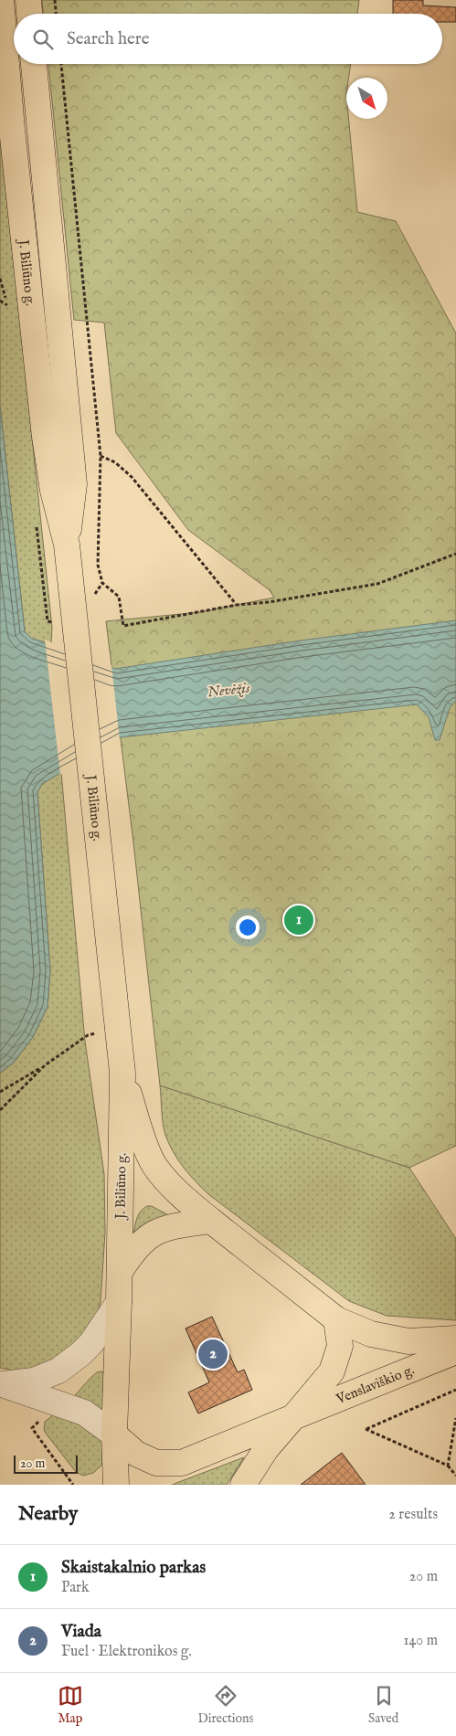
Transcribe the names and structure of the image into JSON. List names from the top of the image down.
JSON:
{
  "streets": {
    "main road": ["J. Biliūno g.", "Venslaviškio g."]
  },
  "crossings": [
    ["J. Biliūno g.", "Venslaviškio g."]
  ],
  "water": ["Nevėžis"],
  "scale_bar": "20 m",
  "north": "bottom right",
  "page": {
    "search": "Search here",
    "pins": ["1", "2"],
    "scale": "20 m",
    "heading": ["Nearby", "2 results"],
    "list": [
      {
        "mark": "1",
        "name": "Skaistakalnio parkas",
        "note": "Park",
        "value": "20 m"
      },
      {
        "mark": "2",
        "name": "Viada",
        "note": "Fuel · Elektronikos g.",
        "value": "140 m"
      }
    ],
    "nav": ["Map", "Directions", "Saved"]
  }
}
